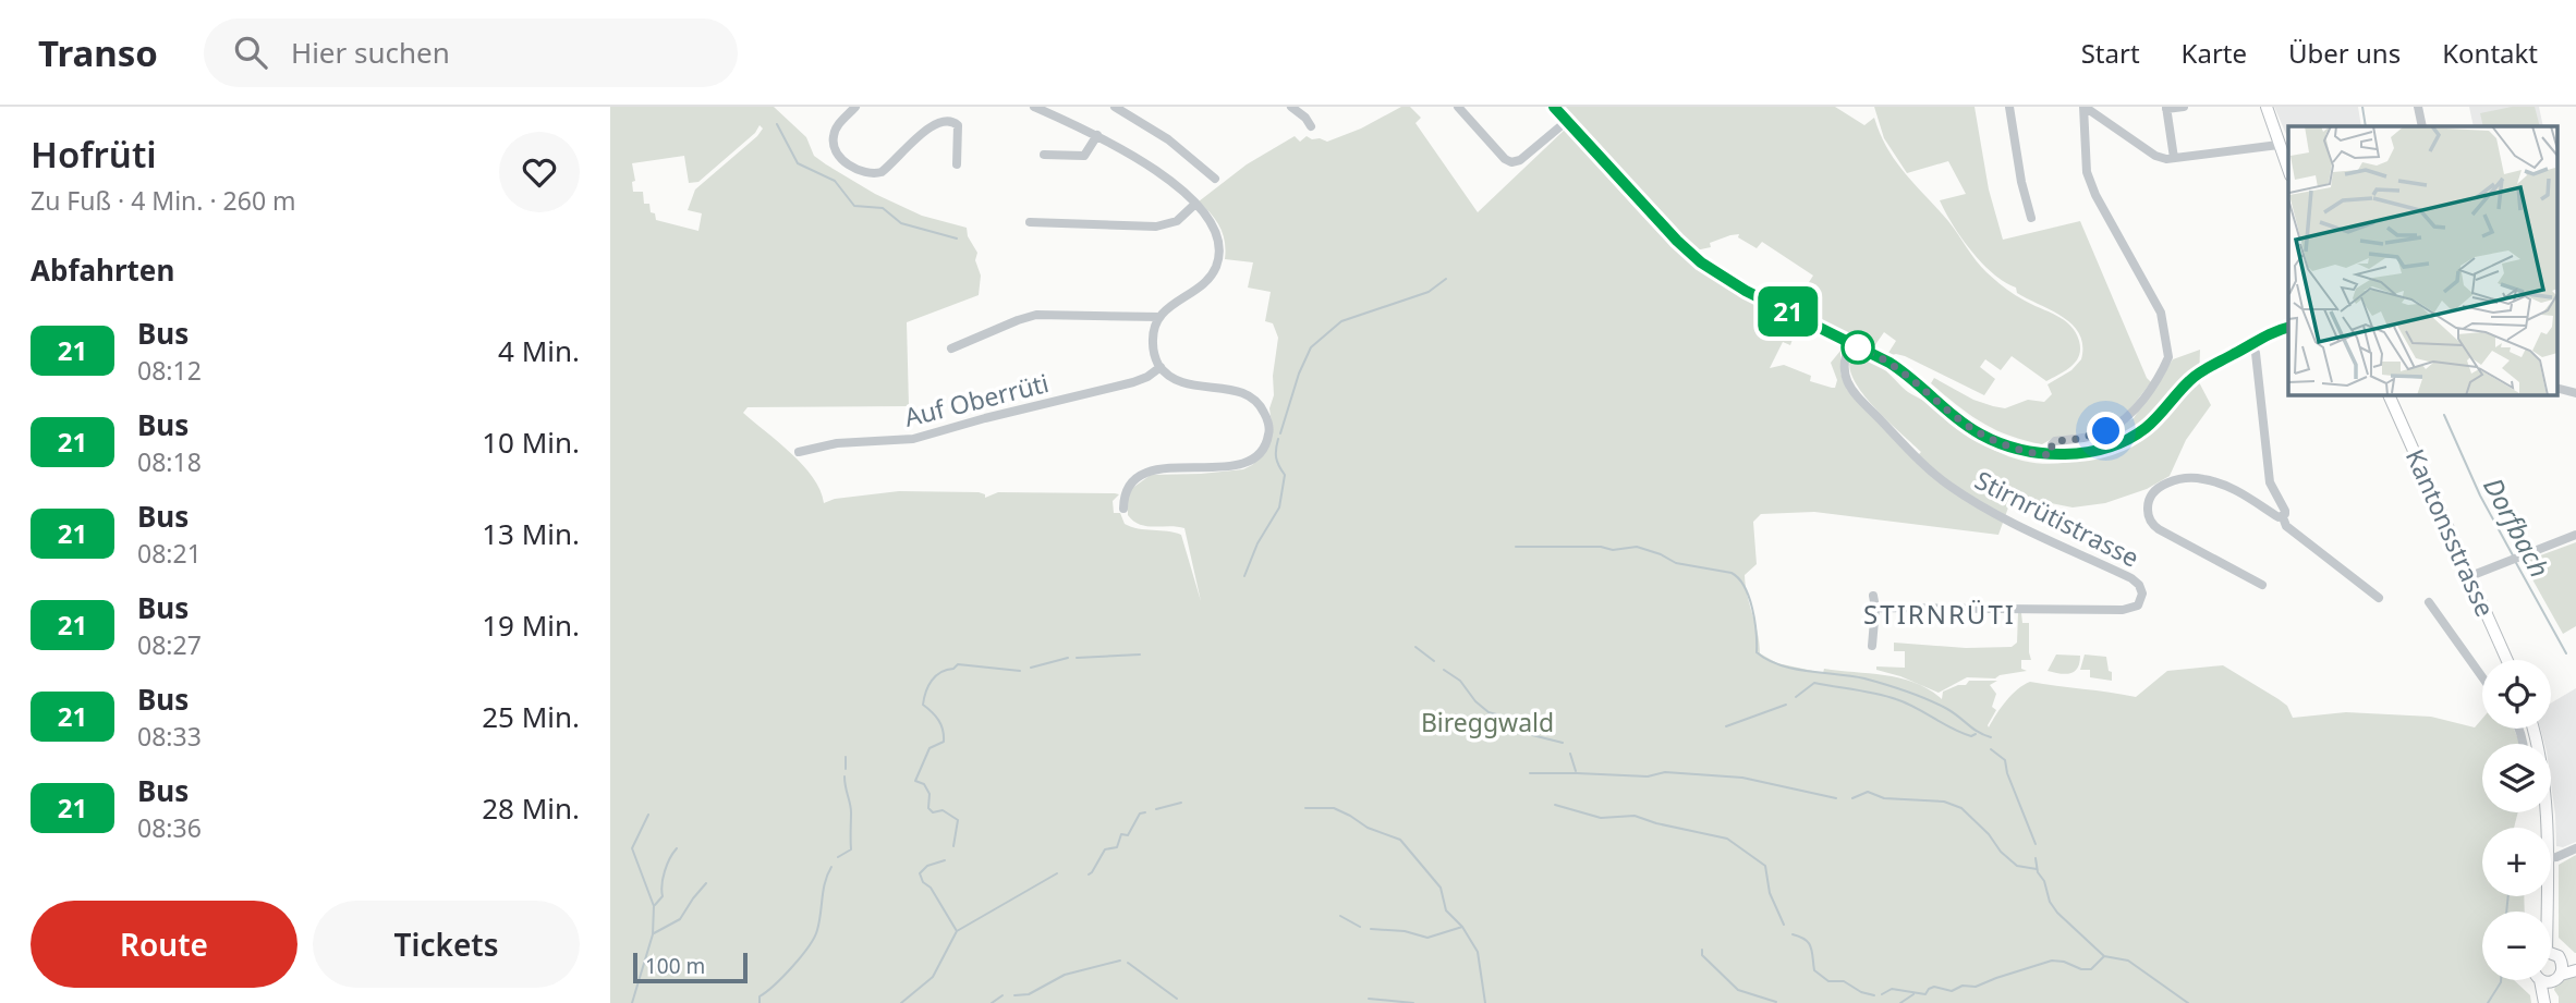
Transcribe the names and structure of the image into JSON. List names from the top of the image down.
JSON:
{
  "streets": {
    "main road": ["Kantonsstrasse"],
    "street": ["Auf Oberrüti", "Stirnrütistrasse"]
  },
  "districts": ["STIRNRÜTI"],
  "water": ["Dorfbach"],
  "parks": ["Bireggwald"],
  "lines": ["bus line 21"],
  "scale_bar": "100 m",
  "page": {
    "header": "Transo",
    "search": "Hier suchen",
    "nav": [
      "Start",
      "Karte",
      "Über uns",
      "Kontakt"
    ],
    "heading": [
      ["Hofrüti", "Zu Fuß · 4 Min. · 260 m"],
      "Abfahrten"
    ],
    "on_map": "21",
    "list": [
      {
        "mark": "21",
        "name": "Bus",
        "note": "08:12",
        "value": "4 Min."
      },
      {
        "mark": "21",
        "name": "Bus",
        "note": "08:18",
        "value": "10 Min."
      },
      {
        "mark": "21",
        "name": "Bus",
        "note": "08:21",
        "value": "13 Min."
      },
      {
        "mark": "21",
        "name": "Bus",
        "note": "08:27",
        "value": "19 Min."
      },
      {
        "mark": "21",
        "name": "Bus",
        "note": "08:33",
        "value": "25 Min."
      },
      {
        "mark": "21",
        "name": "Bus",
        "note": "08:36",
        "value": "28 Min."
      }
    ],
    "map_buttons": ["+", "−"],
    "buttons": ["Route", "Tickets"],
    "scale": "100 m"
  }
}
